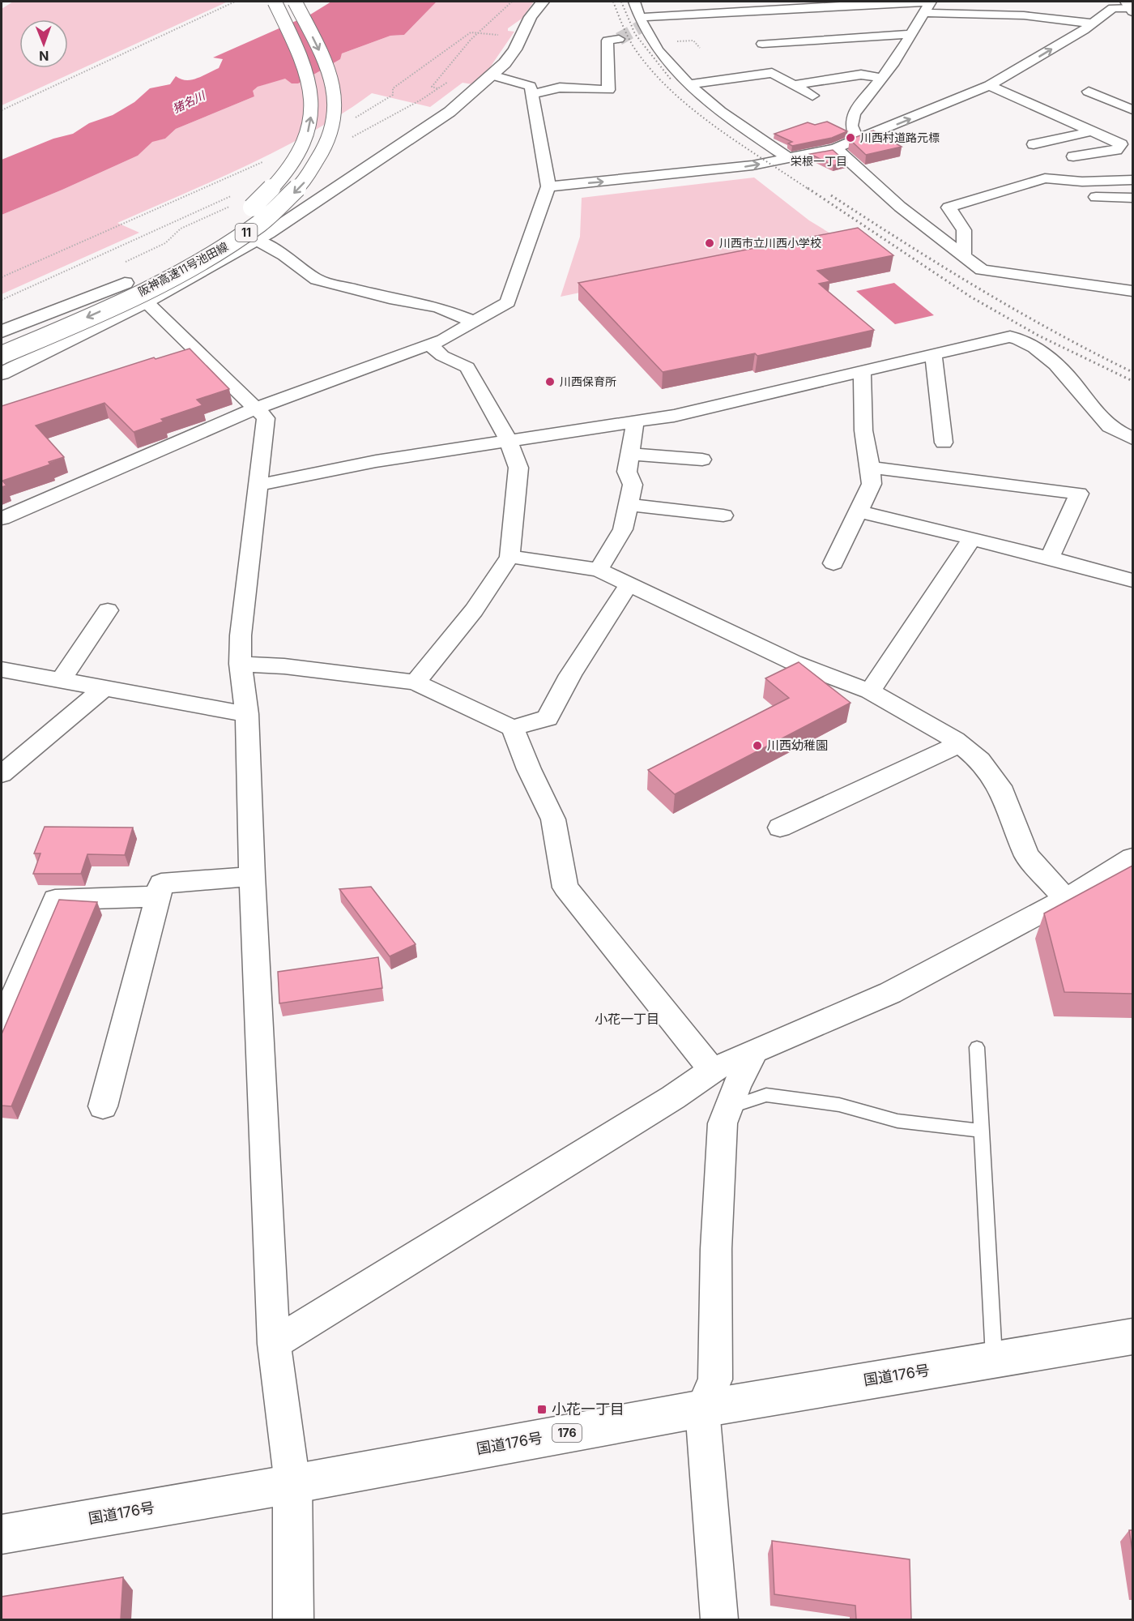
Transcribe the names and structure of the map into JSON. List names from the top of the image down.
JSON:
{
  "streets": {
    "main road": [
      "11",
      "阪神高速11号池田線",
      "国道176号",
      "176"
    ]
  },
  "districts": ["栄根一丁目", "小花一丁目"],
  "water": ["猪名川"],
  "places": {
    "other": [
      "川西村道路元標",
      "川西市立川西小学校",
      "川西保育所",
      "川西幼稚園"
    ],
    "transit": ["小花一丁目"]
  },
  "north": "bottom"
}
